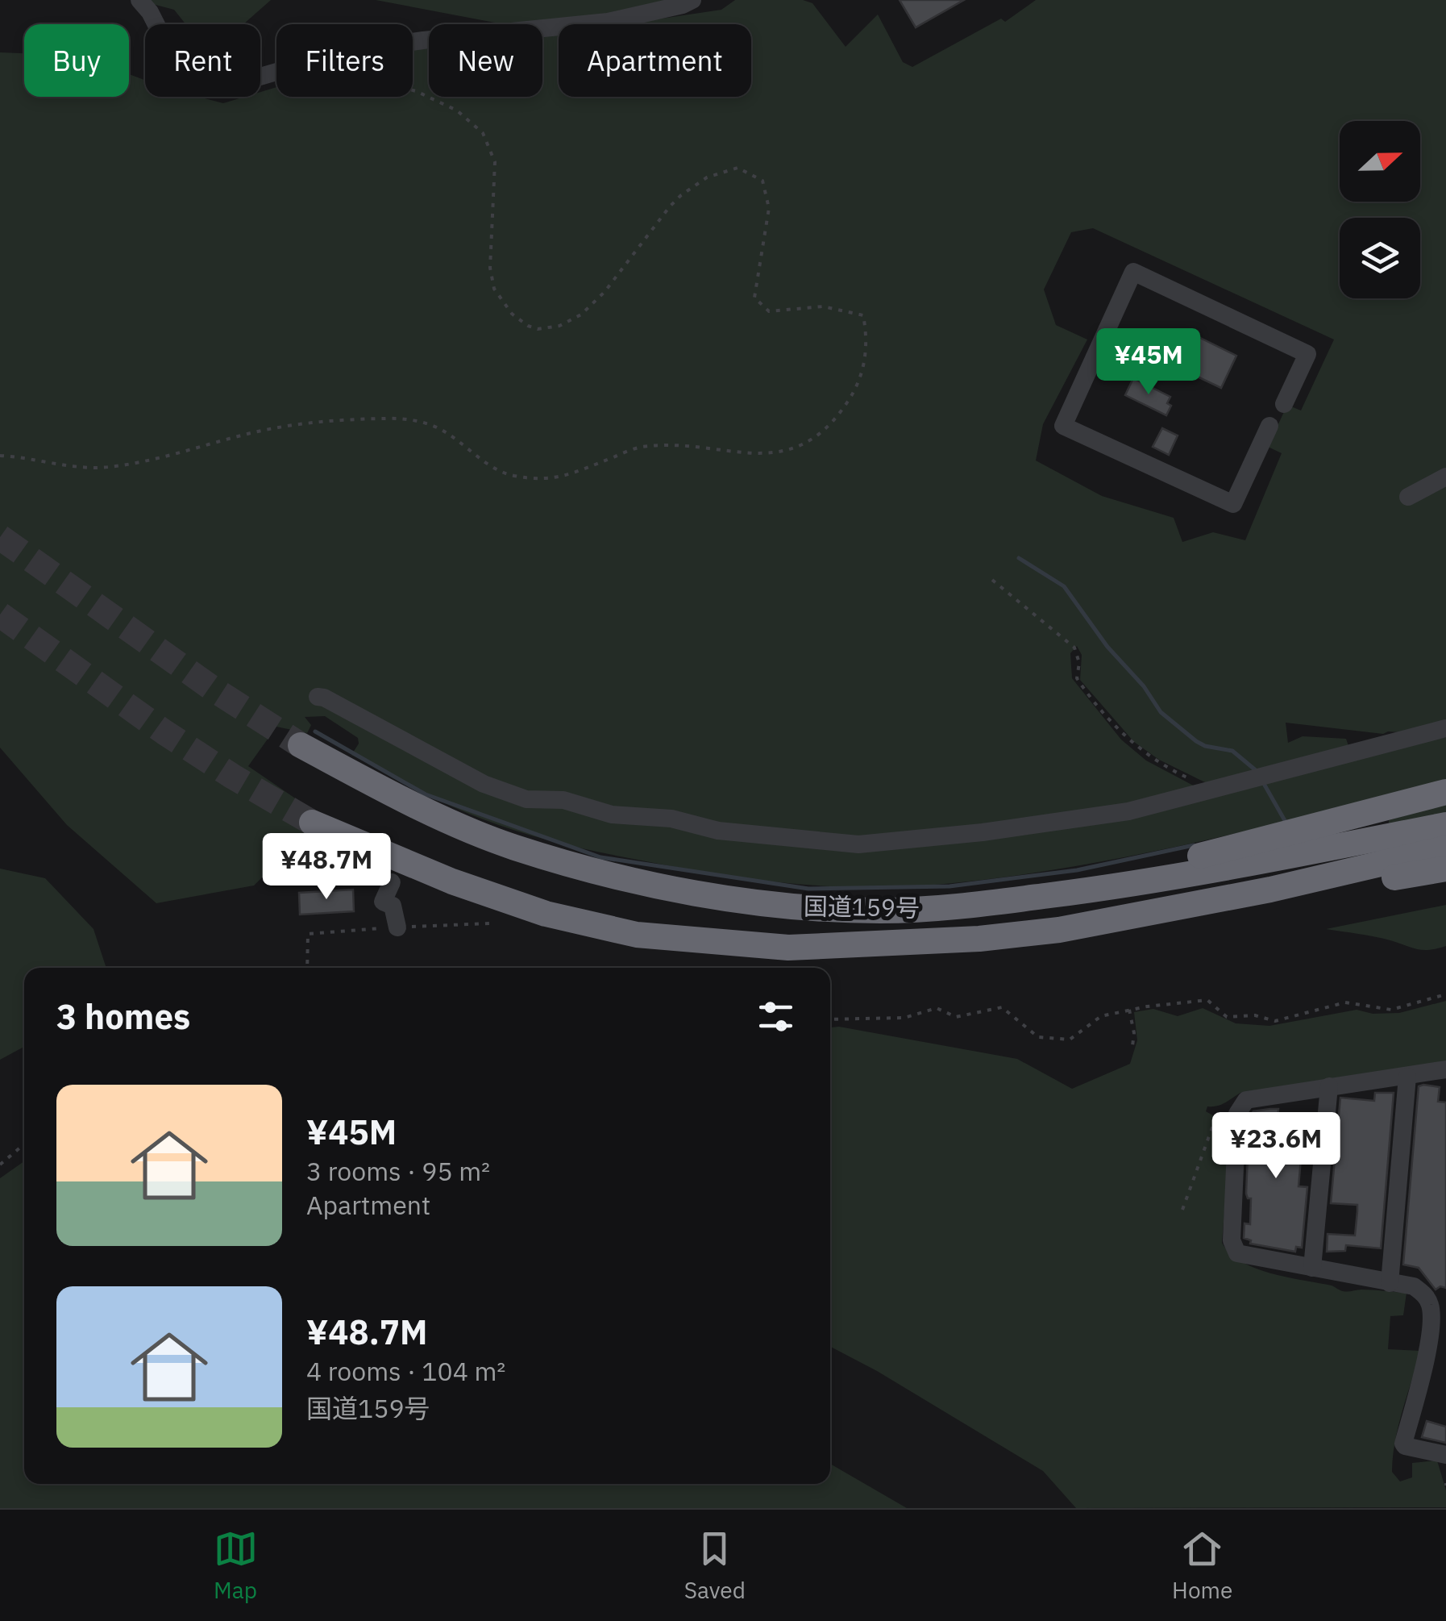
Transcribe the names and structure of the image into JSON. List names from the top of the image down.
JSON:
{
  "streets": {
    "highway": ["国道159号"]
  },
  "north": "right",
  "page": {
    "chip": [
      "Buy",
      "Rent",
      "Filters",
      "New",
      "Apartment"
    ],
    "price": ["¥45M", "¥48.7M", "¥23.6M"],
    "heading": "3 homes",
    "list": [
      {
        "name": "¥45M",
        "note": "3 rooms · 95 m² · Apartment"
      },
      {
        "name": "¥48.7M",
        "note": "4 rooms · 104 m² · 国道159号"
      }
    ],
    "tabs": ["Map", "Saved", "Home"]
  }
}
